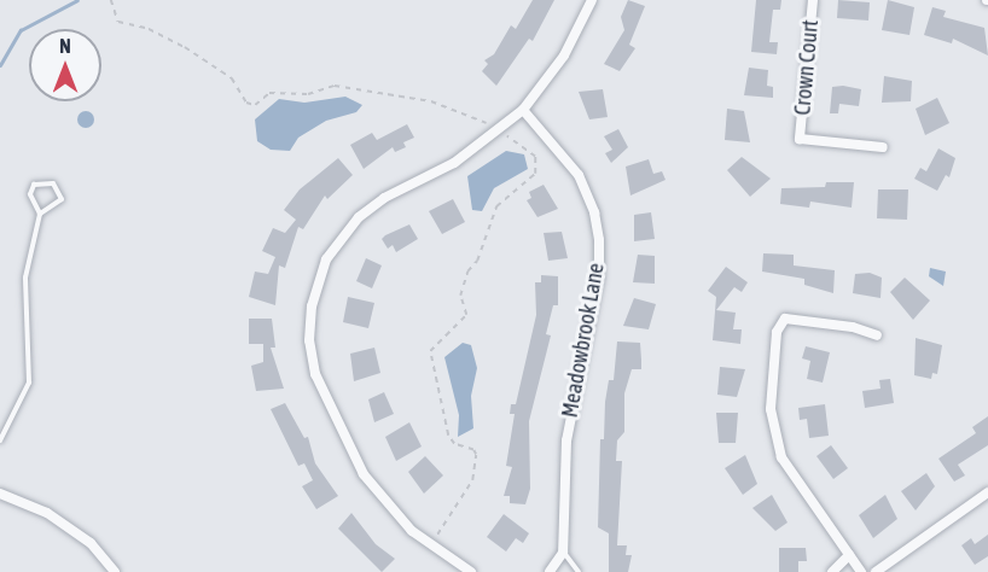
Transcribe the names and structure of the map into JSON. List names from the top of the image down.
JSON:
{
  "streets": {
    "street": ["Crown Court", "Meadowbrook Lane"]
  },
  "north": "top"
}
